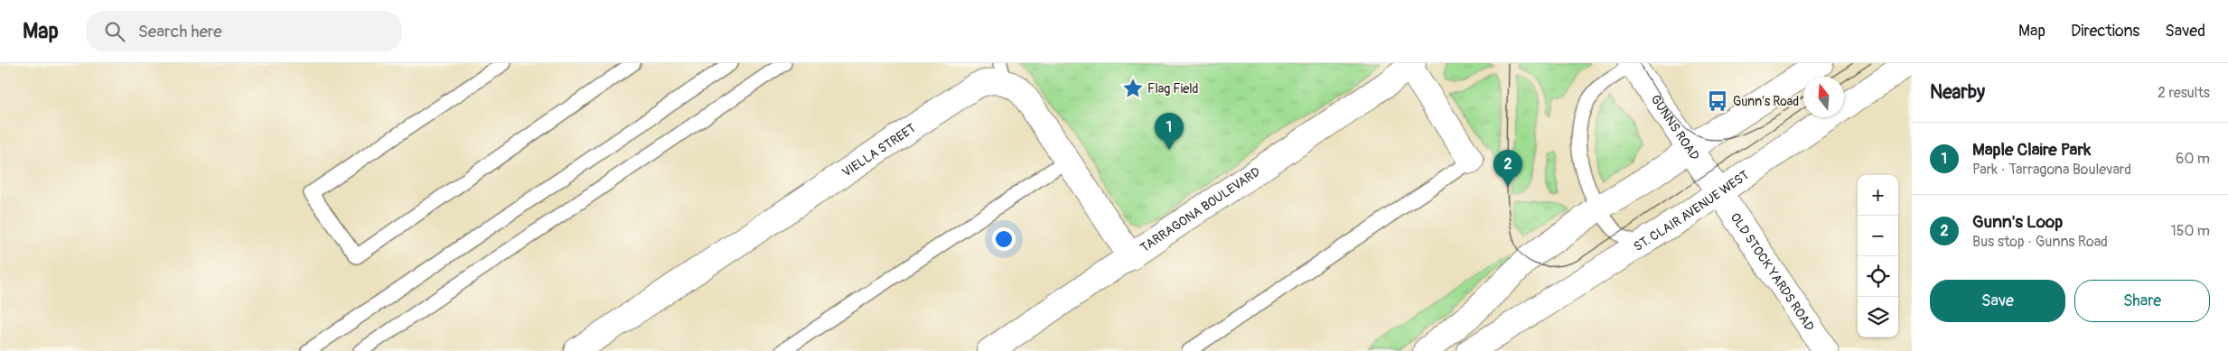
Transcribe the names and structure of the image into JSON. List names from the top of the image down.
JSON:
{
  "streets": {
    "street": [
      "GUNNS ROAD",
      "VIELLA STREET",
      "TARRAGONA BOULEVARD",
      "ST. CLAIR AVENUE WEST",
      "OLD STOCK YARDS ROAD"
    ]
  },
  "crossings": [
    ["GUNNS ROAD", "ST. CLAIR AVENUE WEST"],
    ["GUNNS ROAD", "OLD STOCK YARDS ROAD"],
    ["VIELLA STREET", "TARRAGONA BOULEVARD"],
    ["ST. CLAIR AVENUE WEST", "OLD STOCK YARDS ROAD"]
  ],
  "places": {
    "place": ["Flag Field"],
    "bus stop": ["Gunn's Road"]
  },
  "north": "top",
  "page": {
    "header": "Map",
    "search": "Search here",
    "nav": ["Map", "Directions", "Saved"],
    "heading": ["Nearby", "2 results"],
    "pins": ["1", "2"],
    "list": [
      {
        "mark": "1",
        "name": "Maple Claire Park",
        "note": "Park · Tarragona Boulevard",
        "value": "60 m"
      },
      {
        "mark": "2",
        "name": "Gunn's Loop",
        "note": "Bus stop · Gunns Road",
        "value": "150 m"
      }
    ],
    "map_buttons": ["+", "−"],
    "buttons": ["Save", "Share"]
  }
}
